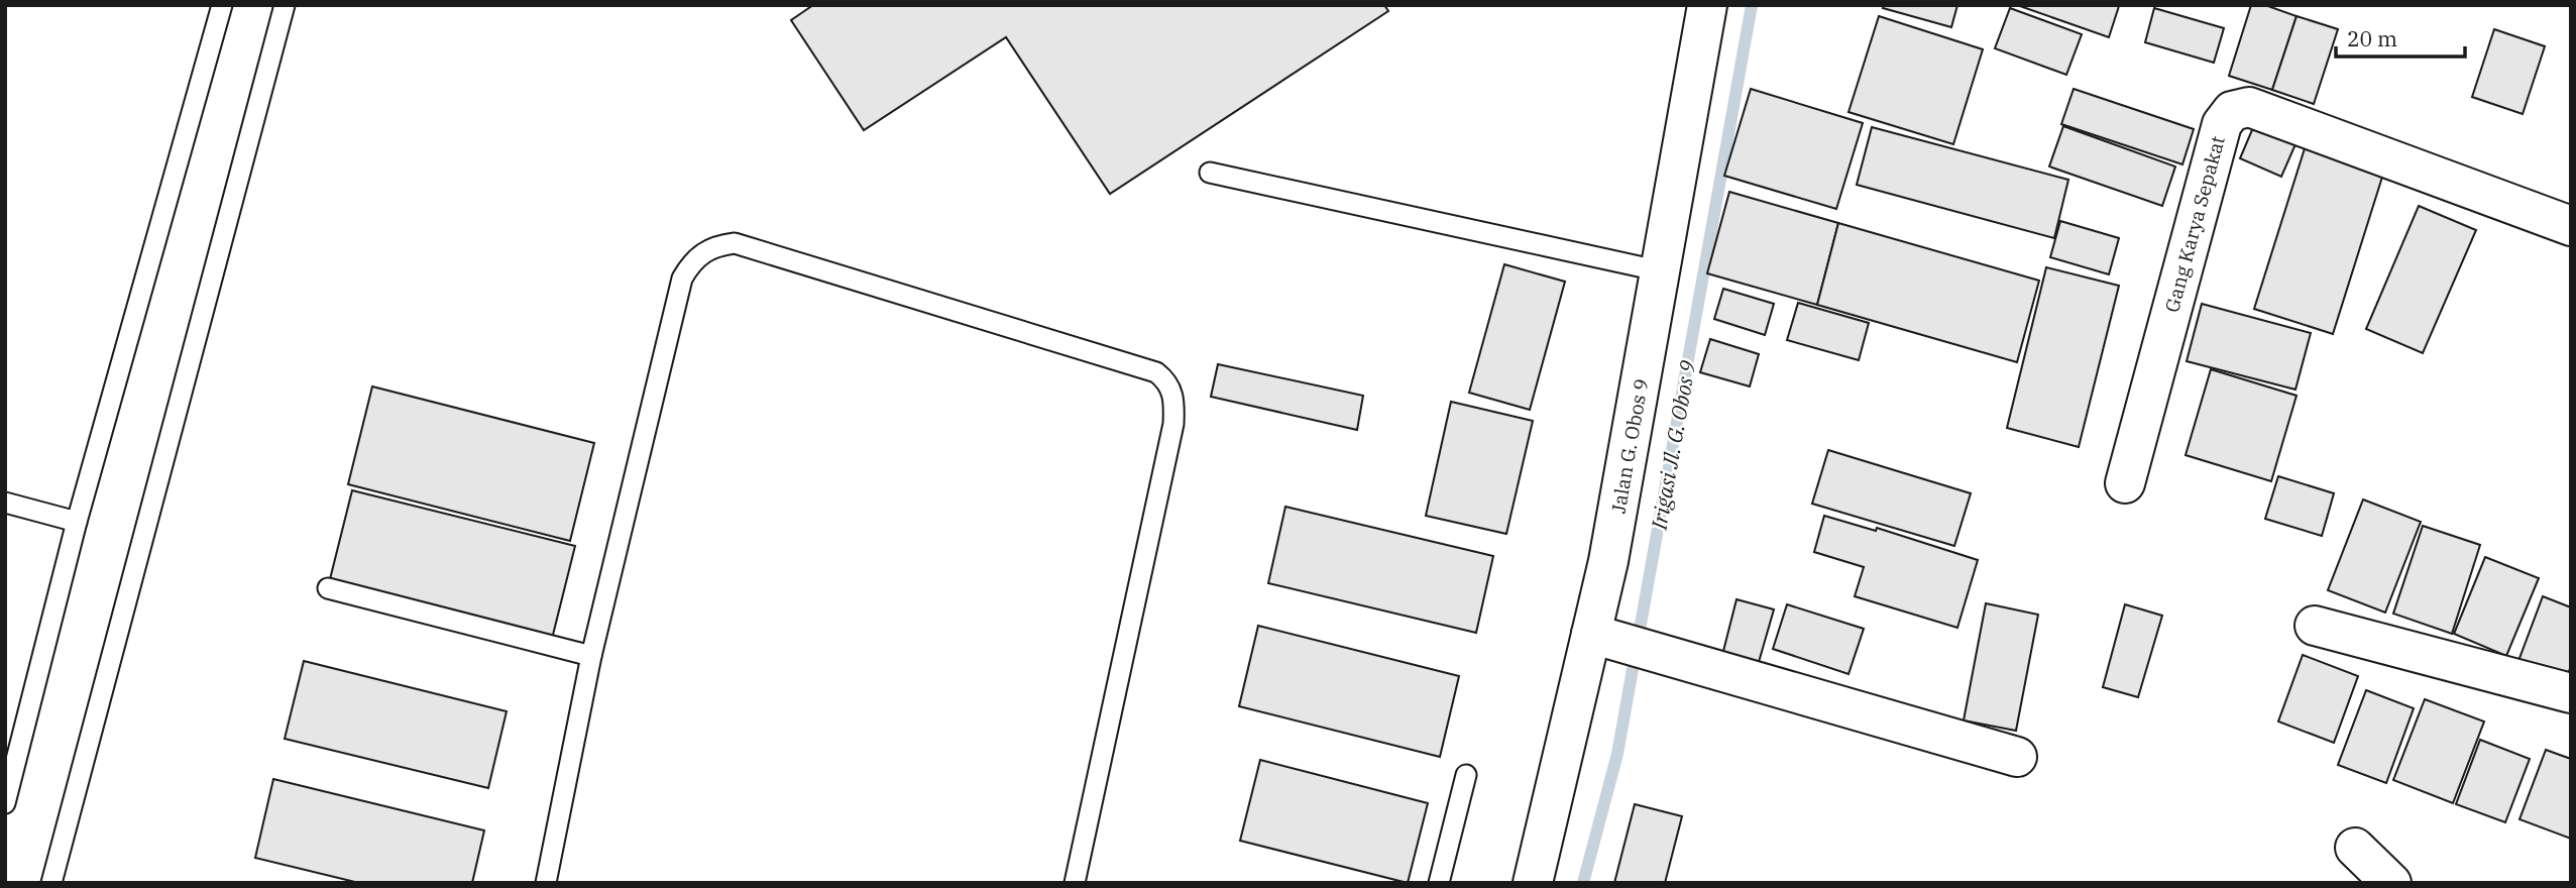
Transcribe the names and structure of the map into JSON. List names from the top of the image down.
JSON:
{
  "streets": {
    "street": ["Gang Karya Sepakat", "Jalan G. Obos 9"]
  },
  "water": ["Irigasi Jl. G. Obos 9"],
  "scale_bar": "20 m"
}
